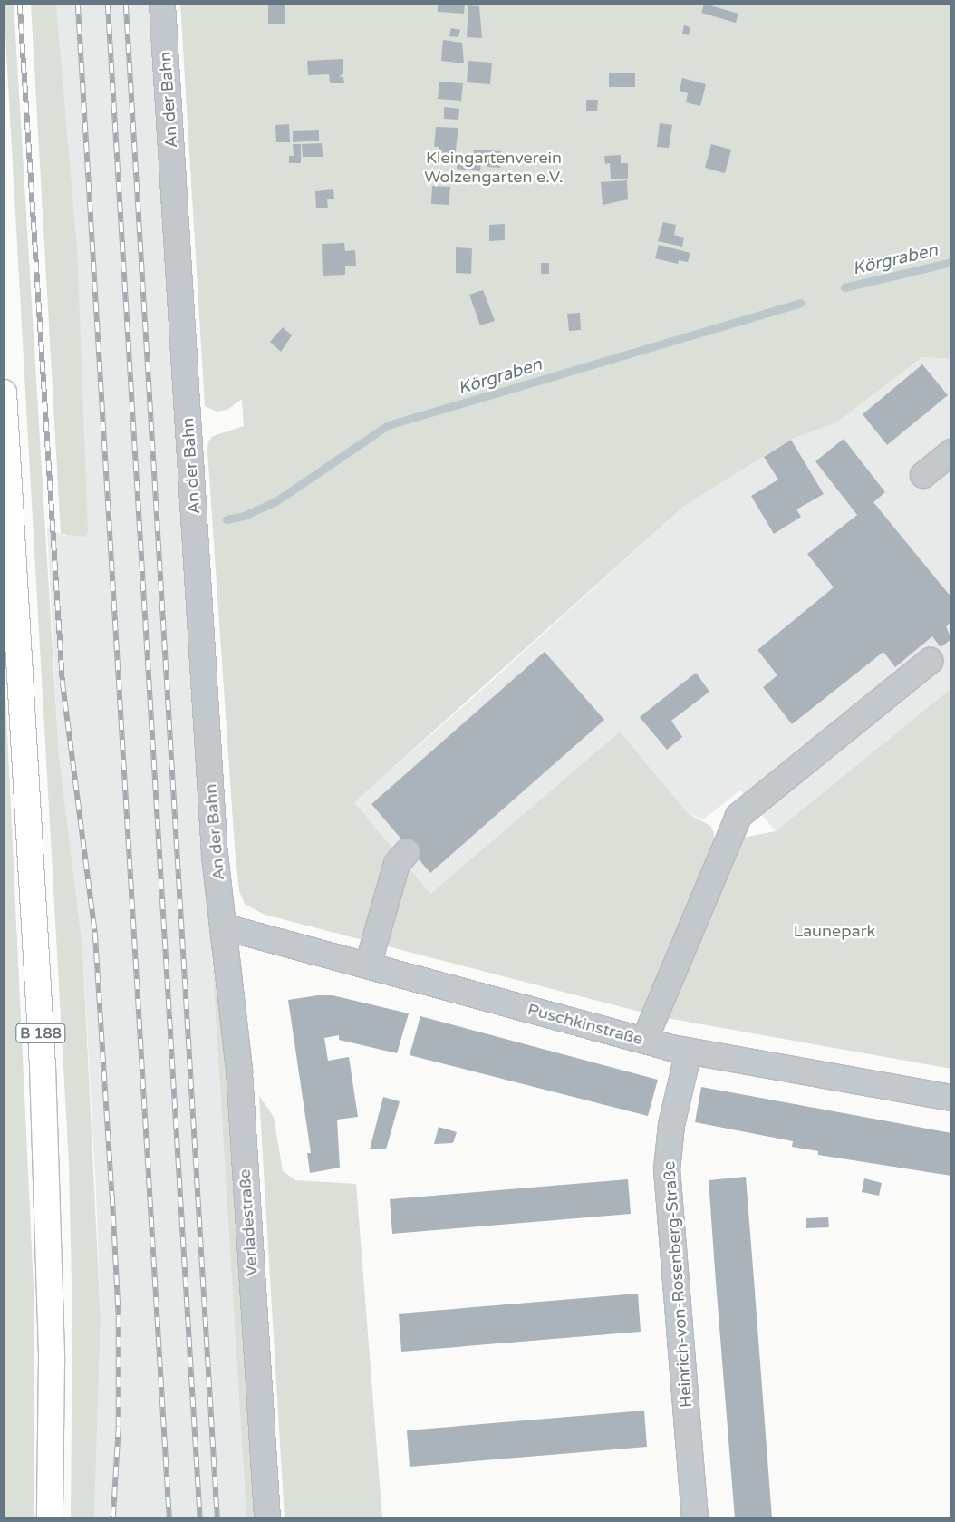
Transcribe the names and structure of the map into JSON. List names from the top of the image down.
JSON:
{
  "streets": {
    "main road": ["B 188"],
    "street": [
      "An der Bahn",
      "Puschkinstraße",
      "Verladestraße",
      "Heinrich-von-Rosenberg-Straße"
    ]
  },
  "crossings": [
    ["An der Bahn", "Puschkinstraße"],
    ["An der Bahn", "Verladestraße"],
    ["Puschkinstraße", "Verladestraße"],
    ["Puschkinstraße", "Heinrich-von-Rosenberg-Straße"]
  ],
  "water": ["Körgraben"],
  "parks": ["Kleingartenverein Wolzengarten e.V.", "Launepark"]
}
